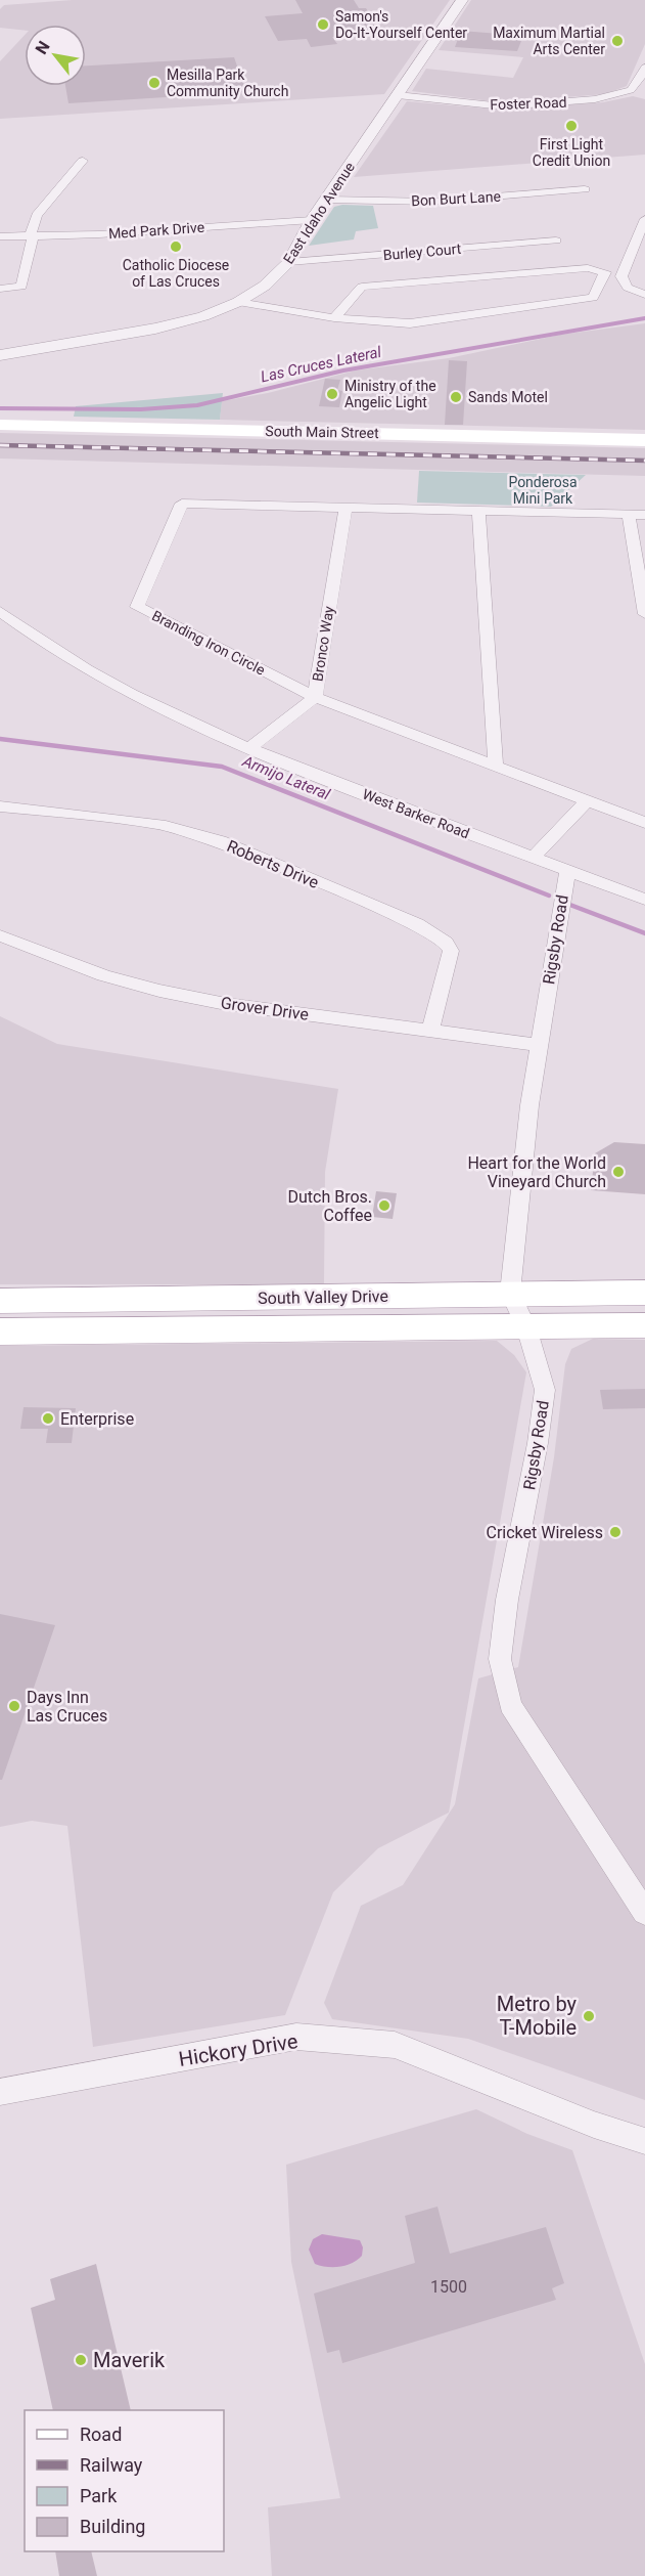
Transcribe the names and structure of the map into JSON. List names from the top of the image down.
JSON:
{
  "streets": {
    "main road": ["South Main Street", "South Valley Drive"],
    "street": [
      "Foster Road",
      "Bon Burt Lane",
      "East Idaho Avenue",
      "Med Park Drive",
      "Burley Court",
      "Branding Iron Circle",
      "Bronco Way",
      "West Barker Road",
      "Roberts Drive",
      "Rigsby Road",
      "Grover Drive",
      "Hickory Drive"
    ]
  },
  "crossings": [
    ["Foster Road", "East Idaho Avenue"],
    ["Bon Burt Lane", "East Idaho Avenue"],
    ["East Idaho Avenue", "Med Park Drive"],
    ["East Idaho Avenue", "Burley Court"],
    ["Branding Iron Circle", "Bronco Way"],
    ["Bronco Way", "West Barker Road"],
    ["West Barker Road", "Rigsby Road"],
    ["Roberts Drive", "Grover Drive"],
    ["Rigsby Road", "Grover Drive"],
    ["Rigsby Road", "South Valley Drive"]
  ],
  "water": ["Las Cruces Lateral", "Armijo Lateral"],
  "parks": ["Ponderosa Mini Park"],
  "places": [
    "Samon's Do-It-Yourself Center",
    "Maximum Martial Arts Center",
    "Mesilla Park Community Church",
    "First Light Credit Union",
    "Catholic Diocese of Las Cruces",
    "Ministry of the Angelic Light",
    "Sands Motel",
    "Heart for the World Vineyard Church",
    "Dutch Bros. Coffee",
    "Enterprise",
    "Cricket Wireless",
    "Days Inn Las Cruces",
    "Metro by T-Mobile",
    "Maverik"
  ],
  "house_numbers": ["1500"],
  "legend": [
    "Road",
    "Railway",
    "Park",
    "Building"
  ],
  "north": "top left"
}
